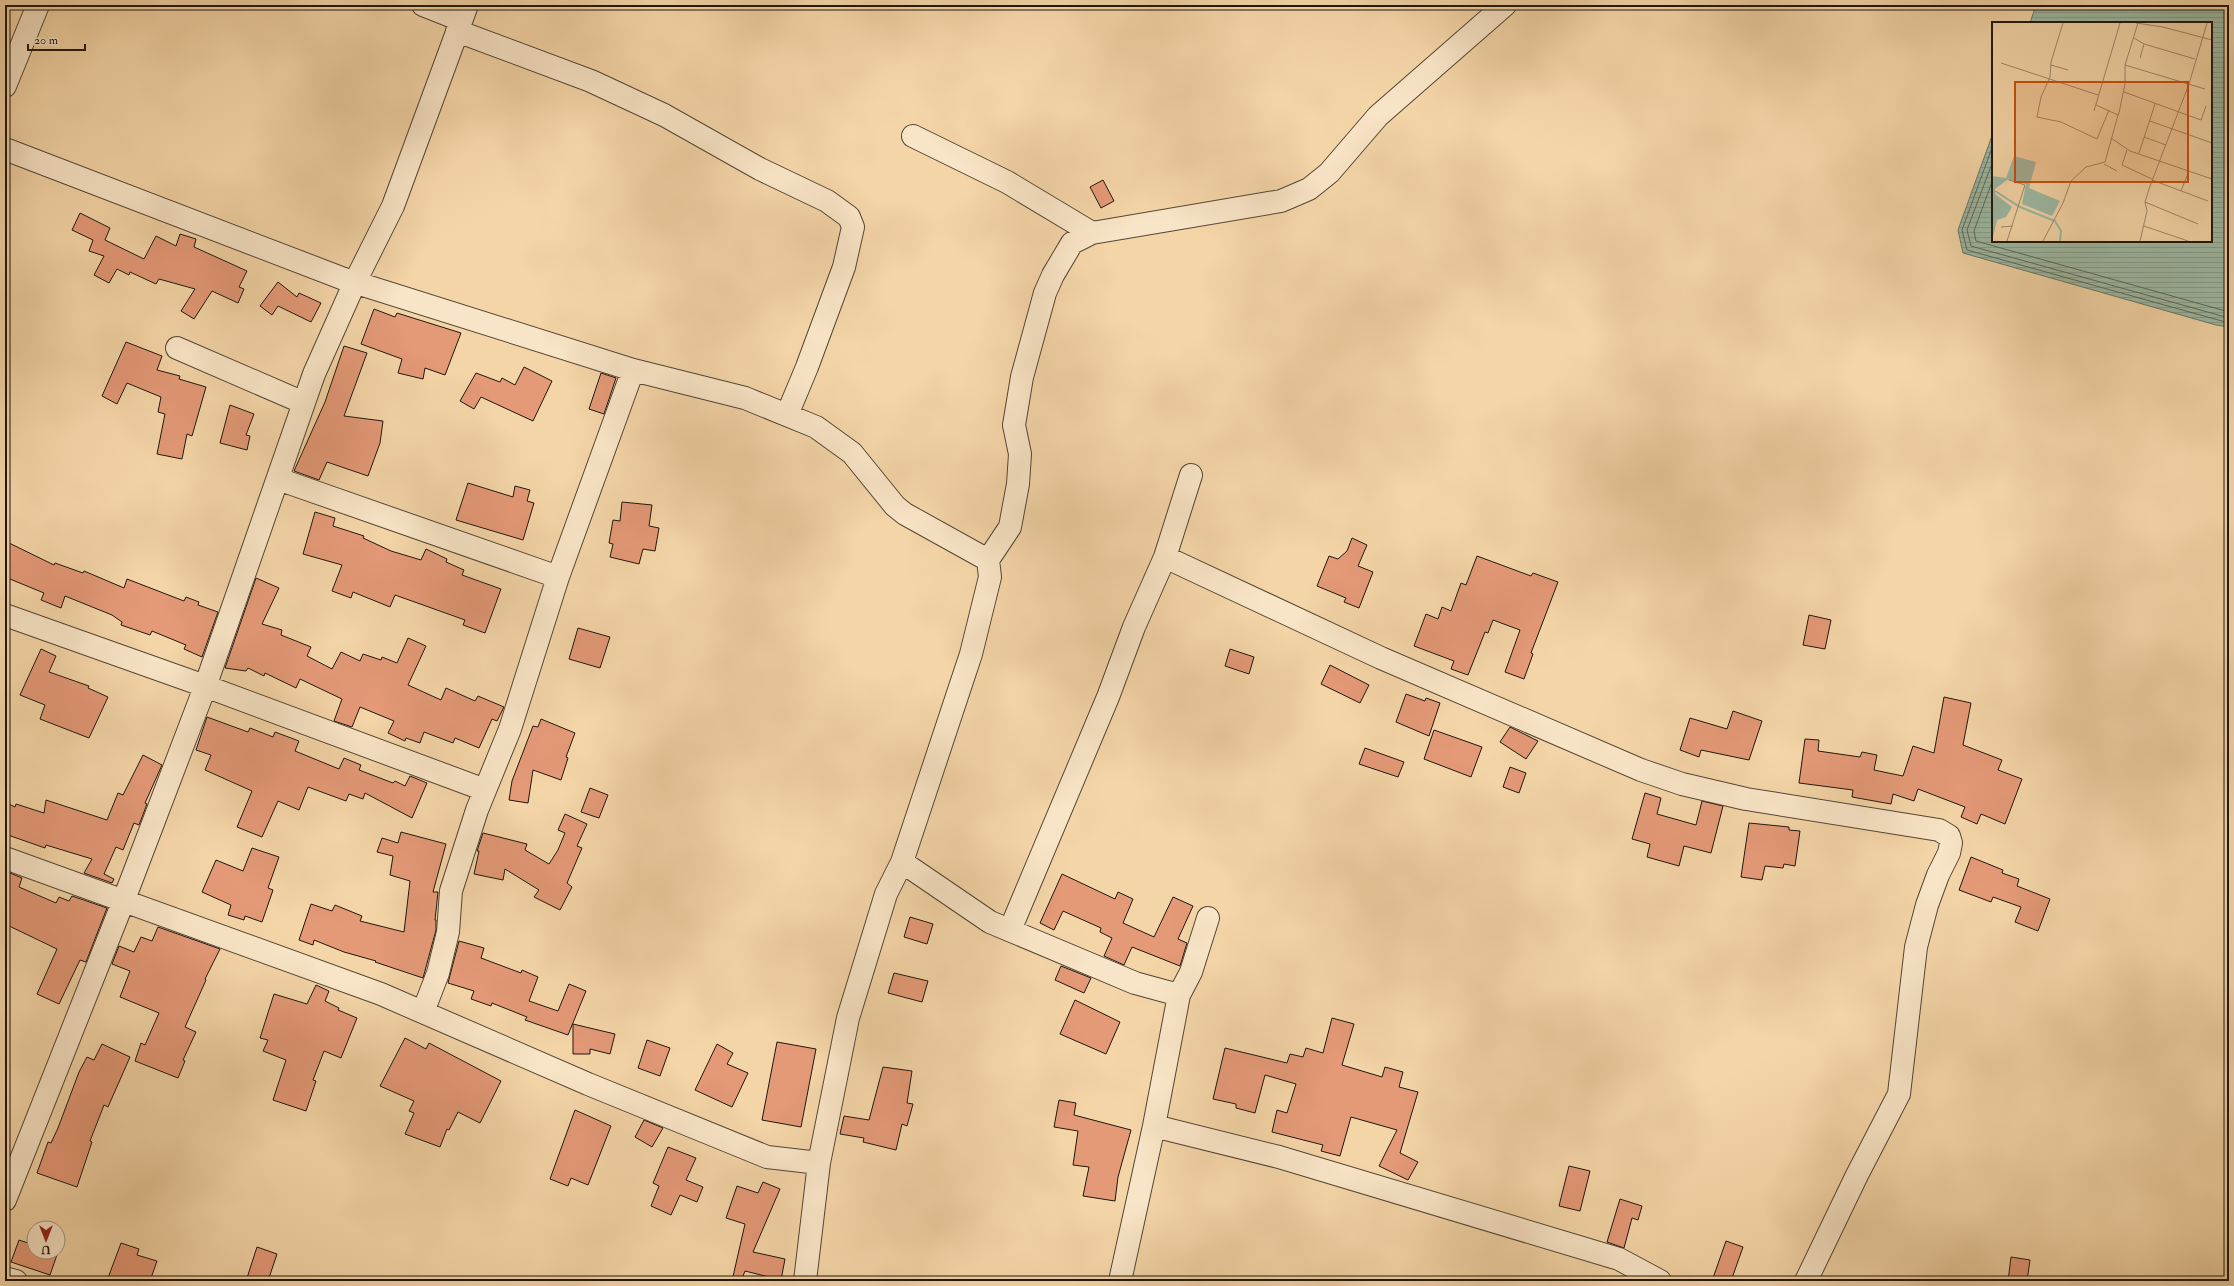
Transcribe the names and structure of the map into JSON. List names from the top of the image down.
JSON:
{
  "scale_bar": "20 m",
  "north": "bottom"
}
